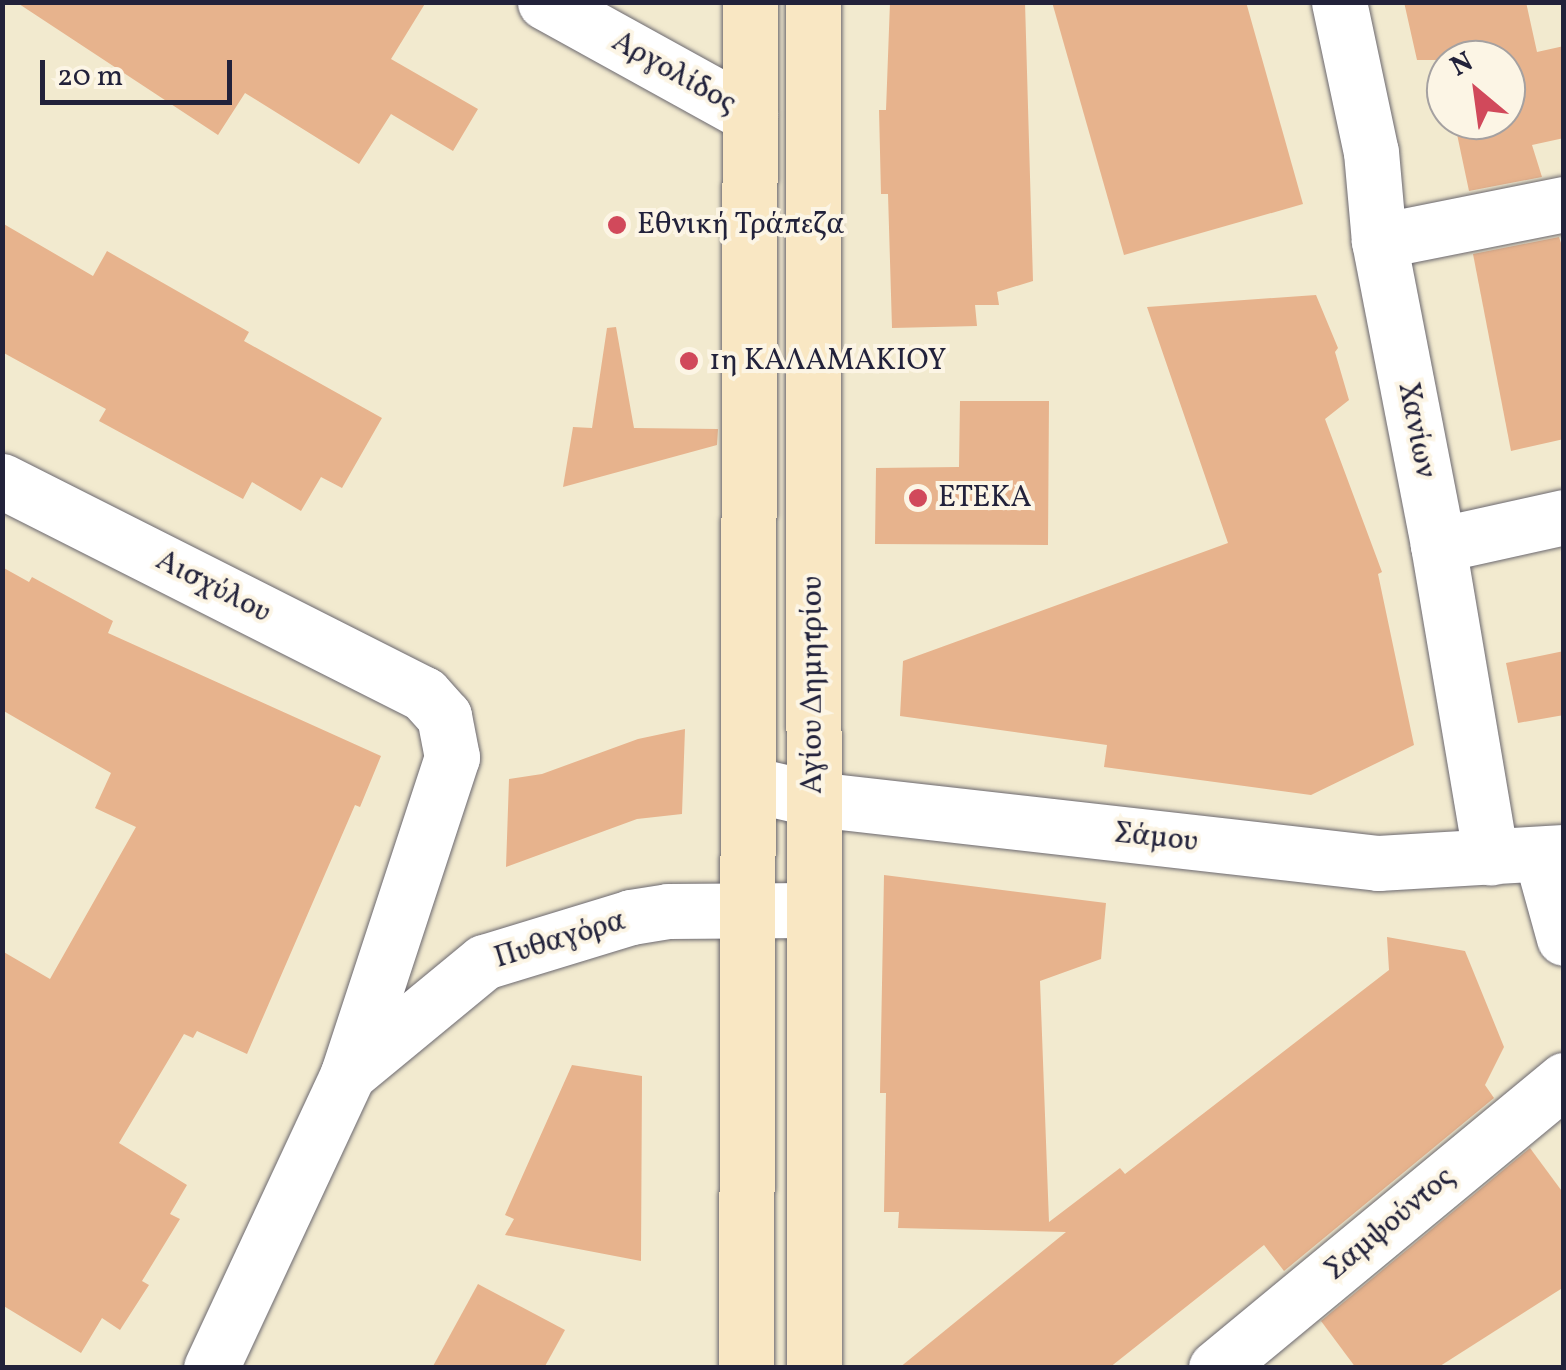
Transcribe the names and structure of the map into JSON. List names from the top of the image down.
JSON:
{
  "streets": {
    "main road": ["Αγίου Δημητρίου"],
    "street": [
      "Αργολίδος",
      "Χανίων",
      "Αισχύλου",
      "Σάμου",
      "Πυθαγόρα",
      "Σαμψούντος"
    ]
  },
  "crossings": [
    ["Αργολίδος", "Αγίου Δημητρίου"],
    ["Χανίων", "Σάμου"],
    ["Αισχύλου", "Πυθαγόρα"],
    ["Αγίου Δημητρίου", "Σάμου"],
    ["Αγίου Δημητρίου", "Πυθαγόρα"]
  ],
  "places": ["Εθνική Τράπεζα", "1η ΚΑΛΑΜΑΚΙΟΥ", "ΕΤΕΚΑ"],
  "scale_bar": "20 m",
  "north": "top left"
}
